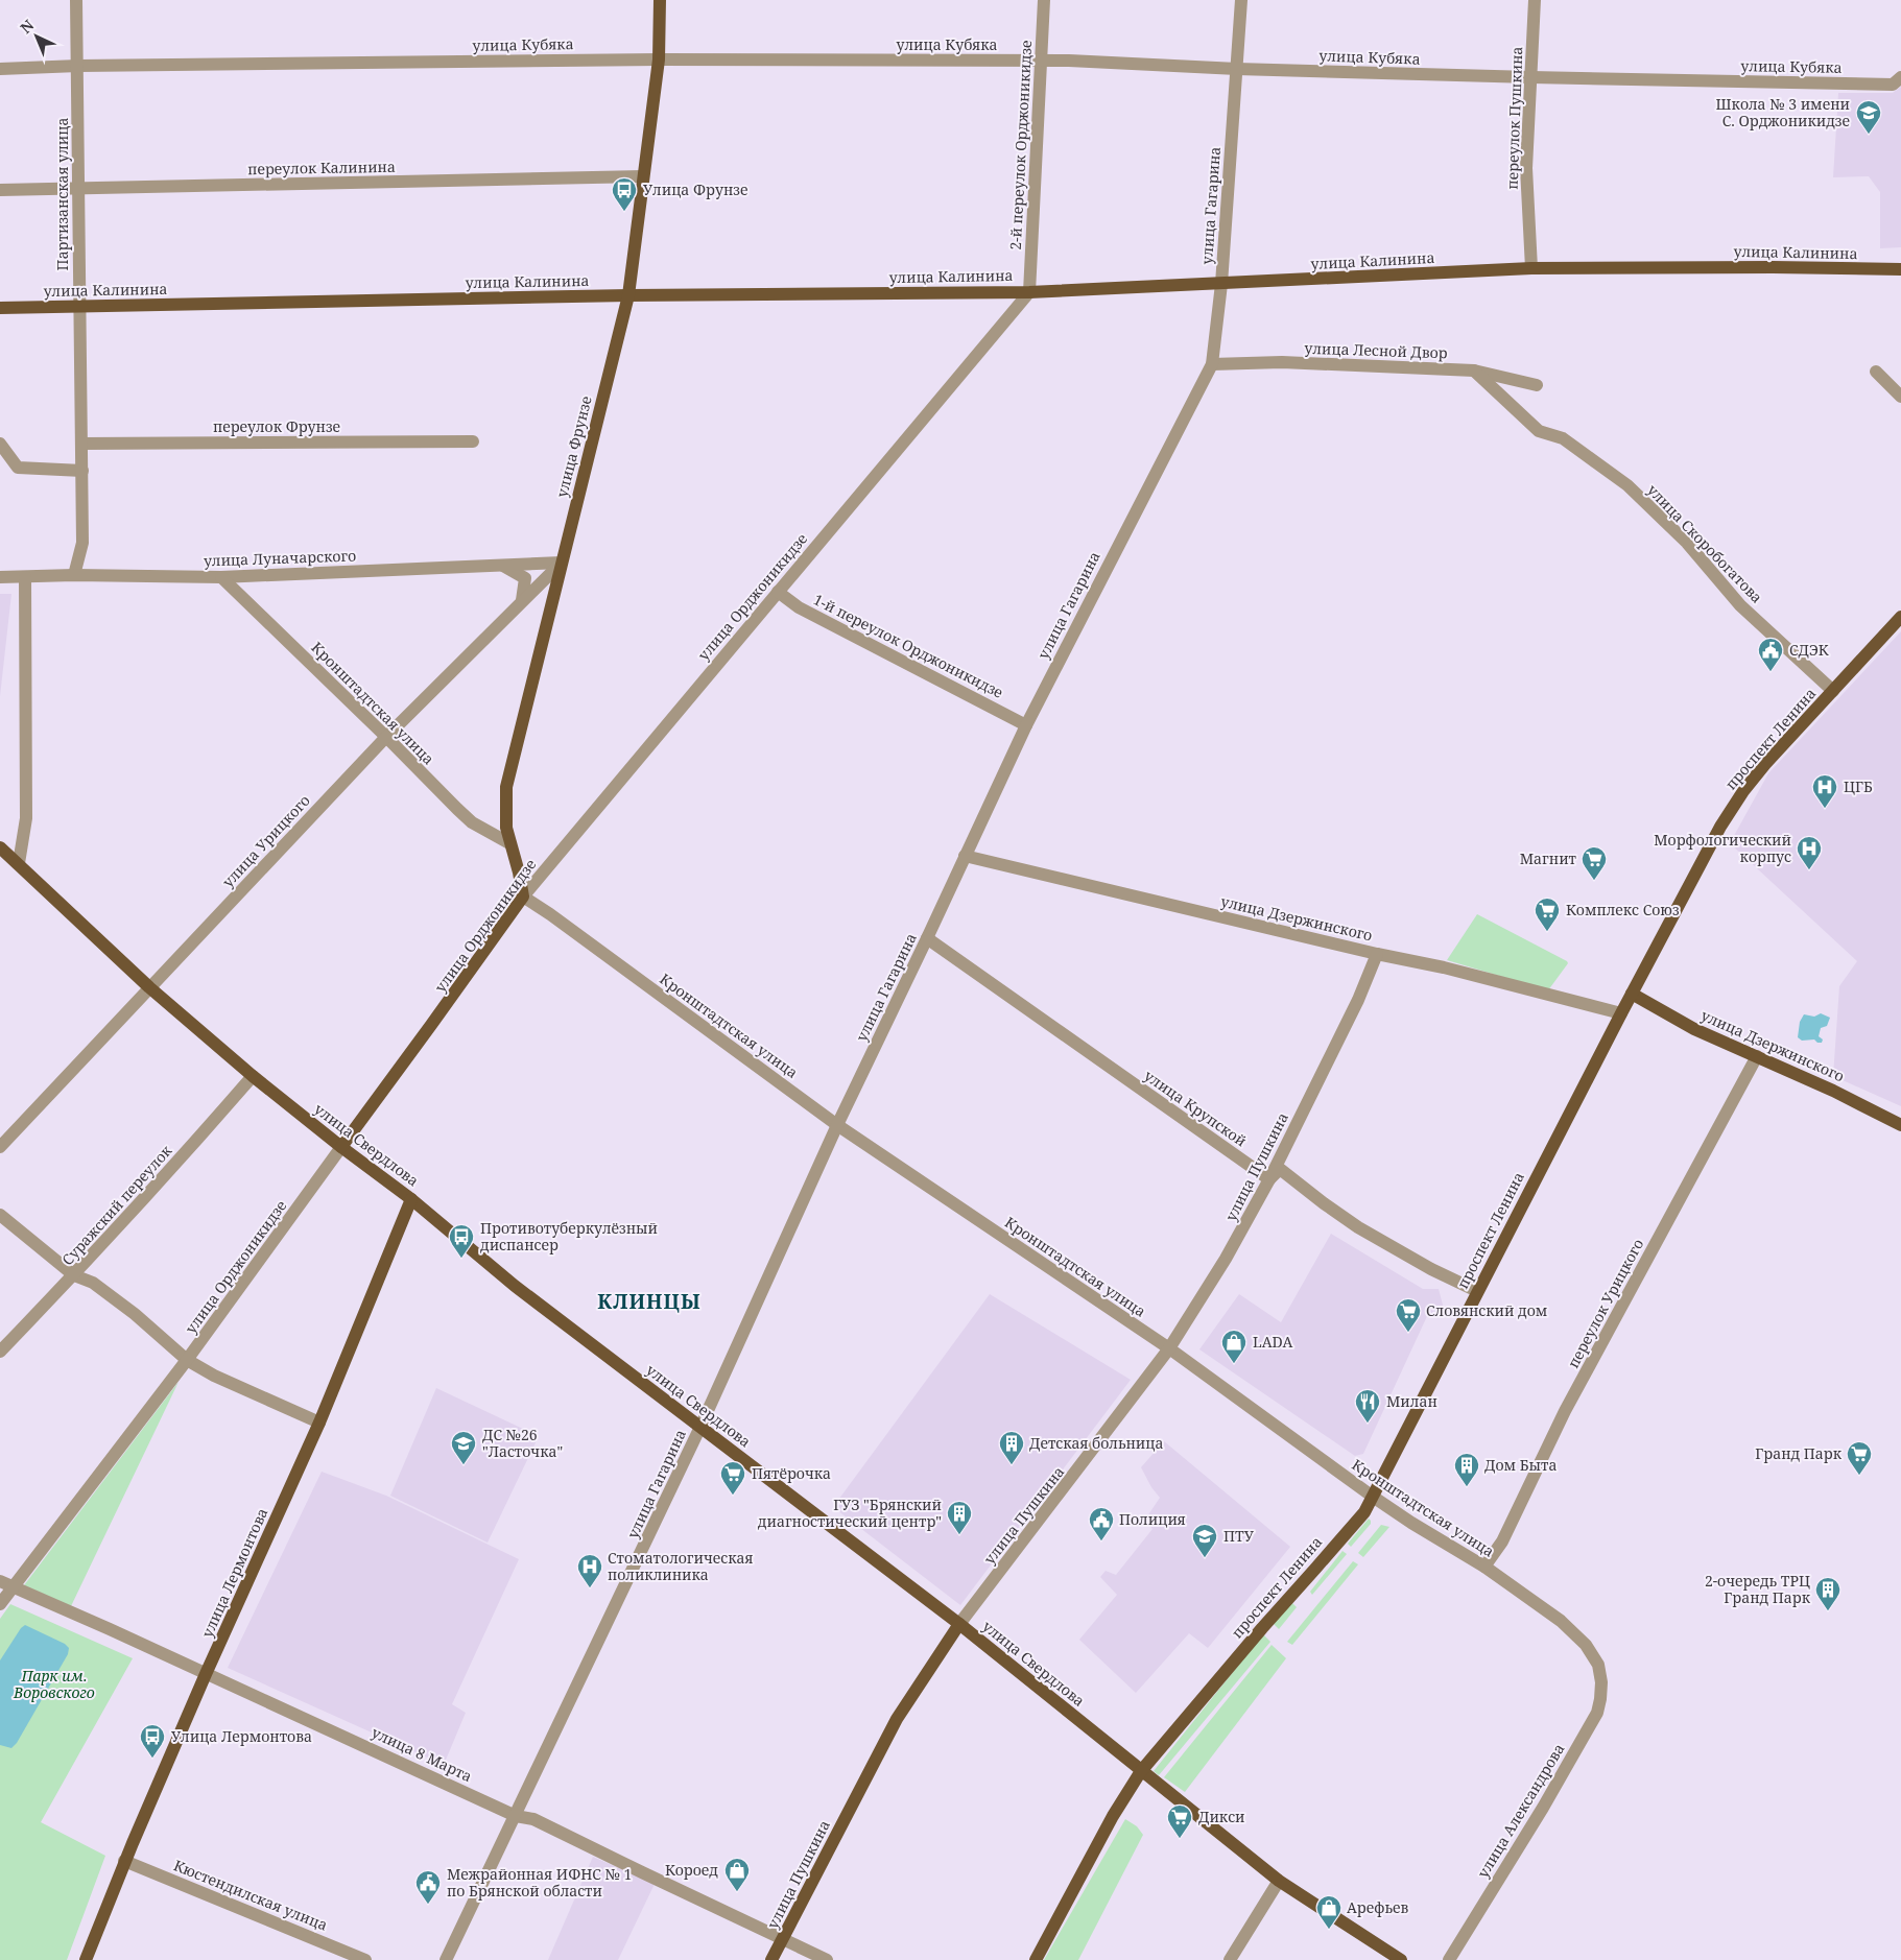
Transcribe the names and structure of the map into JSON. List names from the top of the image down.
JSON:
{
  "streets": {
    "main road": [
      "улица Калинина",
      "улица Фрунзе",
      "улица Орджоникидзе",
      "проспект Ленина",
      "улица Дзержинского",
      "улица Свердлова",
      "улица Пушкина",
      "улица Лермонтова"
    ],
    "street": [
      "улица Кубяка",
      "переулок Пушкина",
      "2-й переулок Орджоникидзе",
      "переулок Калинина",
      "Партизанская улица",
      "улица Гагарина",
      "улица Лесной Двор",
      "переулок Фрунзе",
      "улица Скоробогатова",
      "улица Луначарского",
      "1-й переулок Орджоникидзе",
      "Кронштадтская улица",
      "улица Урицкого",
      "улица Крупской",
      "Суражский переулок",
      "переулок Урицкого",
      "улица 8 Марта",
      "улица Александрова",
      "Кюстендилская улица"
    ]
  },
  "crossings": [
    ["улица Кубяка", "переулок Пушкина"],
    ["улица Кубяка", "2-й переулок Орджоникидзе"],
    ["улица Кубяка", "Партизанская улица"],
    ["улица Кубяка", "улица Гагарина"],
    ["улица Кубяка", "улица Фрунзе"],
    ["переулок Пушкина", "улица Калинина"],
    ["2-й переулок Орджоникидзе", "улица Калинина"],
    ["2-й переулок Орджоникидзе", "улица Орджоникидзе"],
    ["переулок Калинина", "Партизанская улица"],
    ["переулок Калинина", "улица Фрунзе"],
    ["Партизанская улица", "улица Калинина"],
    ["Партизанская улица", "переулок Фрунзе"],
    ["Партизанская улица", "улица Луначарского"],
    ["улица Гагарина", "улица Калинина"],
    ["улица Гагарина", "улица Лесной Двор"],
    ["улица Гагарина", "1-й переулок Орджоникидзе"],
    ["улица Гагарина", "Кронштадтская улица"],
    ["улица Гагарина", "улица Дзержинского"],
    ["улица Гагарина", "улица Крупской"],
    ["улица Гагарина", "улица Свердлова"],
    ["улица Гагарина", "улица 8 Марта"],
    ["улица Калинина", "улица Фрунзе"],
    ["улица Калинина", "улица Орджоникидзе"],
    ["улица Лесной Двор", "улица Скоробогатова"],
    ["улица Фрунзе", "улица Луначарского"],
    ["улица Фрунзе", "улица Орджоникидзе"],
    ["улица Фрунзе", "Кронштадтская улица"],
    ["улица Фрунзе", "улица Урицкого"],
    ["улица Скоробогатова", "проспект Ленина"],
    ["улица Луначарского", "Кронштадтская улица"],
    ["улица Луначарского", "улица Урицкого"],
    ["улица Орджоникидзе", "1-й переулок Орджоникидзе"],
    ["улица Орджоникидзе", "Кронштадтская улица"],
    ["улица Орджоникидзе", "улица Свердлова"],
    ["улица Орджоникидзе", "улица 8 Марта"],
    ["Кронштадтская улица", "проспект Ленина"],
    ["Кронштадтская улица", "улица Урицкого"],
    ["Кронштадтская улица", "улица Пушкина"],
    ["Кронштадтская улица", "переулок Урицкого"],
    ["Кронштадтская улица", "улица Александрова"],
    ["проспект Ленина", "улица Дзержинского"],
    ["проспект Ленина", "улица Свердлова"],
    ["улица Урицкого", "улица Свердлова"],
    ["улица Дзержинского", "улица Пушкина"],
    ["улица Дзержинского", "переулок Урицкого"],
    ["улица Крупской", "улица Пушкина"],
    ["улица Свердлова", "улица Пушкина"],
    ["улица Свердлова", "Суражский переулок"],
    ["улица Свердлова", "улица Лермонтова"],
    ["улица Пушкина", "улица 8 Марта"],
    ["улица Лермонтова", "улица 8 Марта"],
    ["улица Лермонтова", "Кюстендилская улица"]
  ],
  "districts": ["КЛИНЦЫ"],
  "parks": ["Парк им. Воровского"],
  "places": {
    "school or university": ["Школа № 3 имени С. Орджоникидзе", "ДС №26 \"Ласточка\"", "ПТУ"],
    "bus stop": ["Улица Фрунзе", "Противотуберкулёзный диспансер", "Улица Лермонтова"],
    "public building": ["СДЭК", "Полиция", "Межрайонная ИФНС № 1 по Брянской области"],
    "hospital": ["ЦГБ", "Морфологический корпус", "Стоматологическая поликлиника"],
    "supermarket": [
      "Магнит",
      "Комплекс Союз",
      "Словянский дом",
      "Гранд Парк",
      "Пятёрочка",
      "Дикси"
    ],
    "shop": ["LADA", "Короед", "Арефьев"],
    "restaurant": ["Милан"],
    "building": [
      "Детская больница",
      "Дом Быта",
      "ГУЗ \"Брянский диагностический центр\"",
      "2-очередь ТРЦ Гранд Парк"
    ]
  },
  "north": "top left"
}
